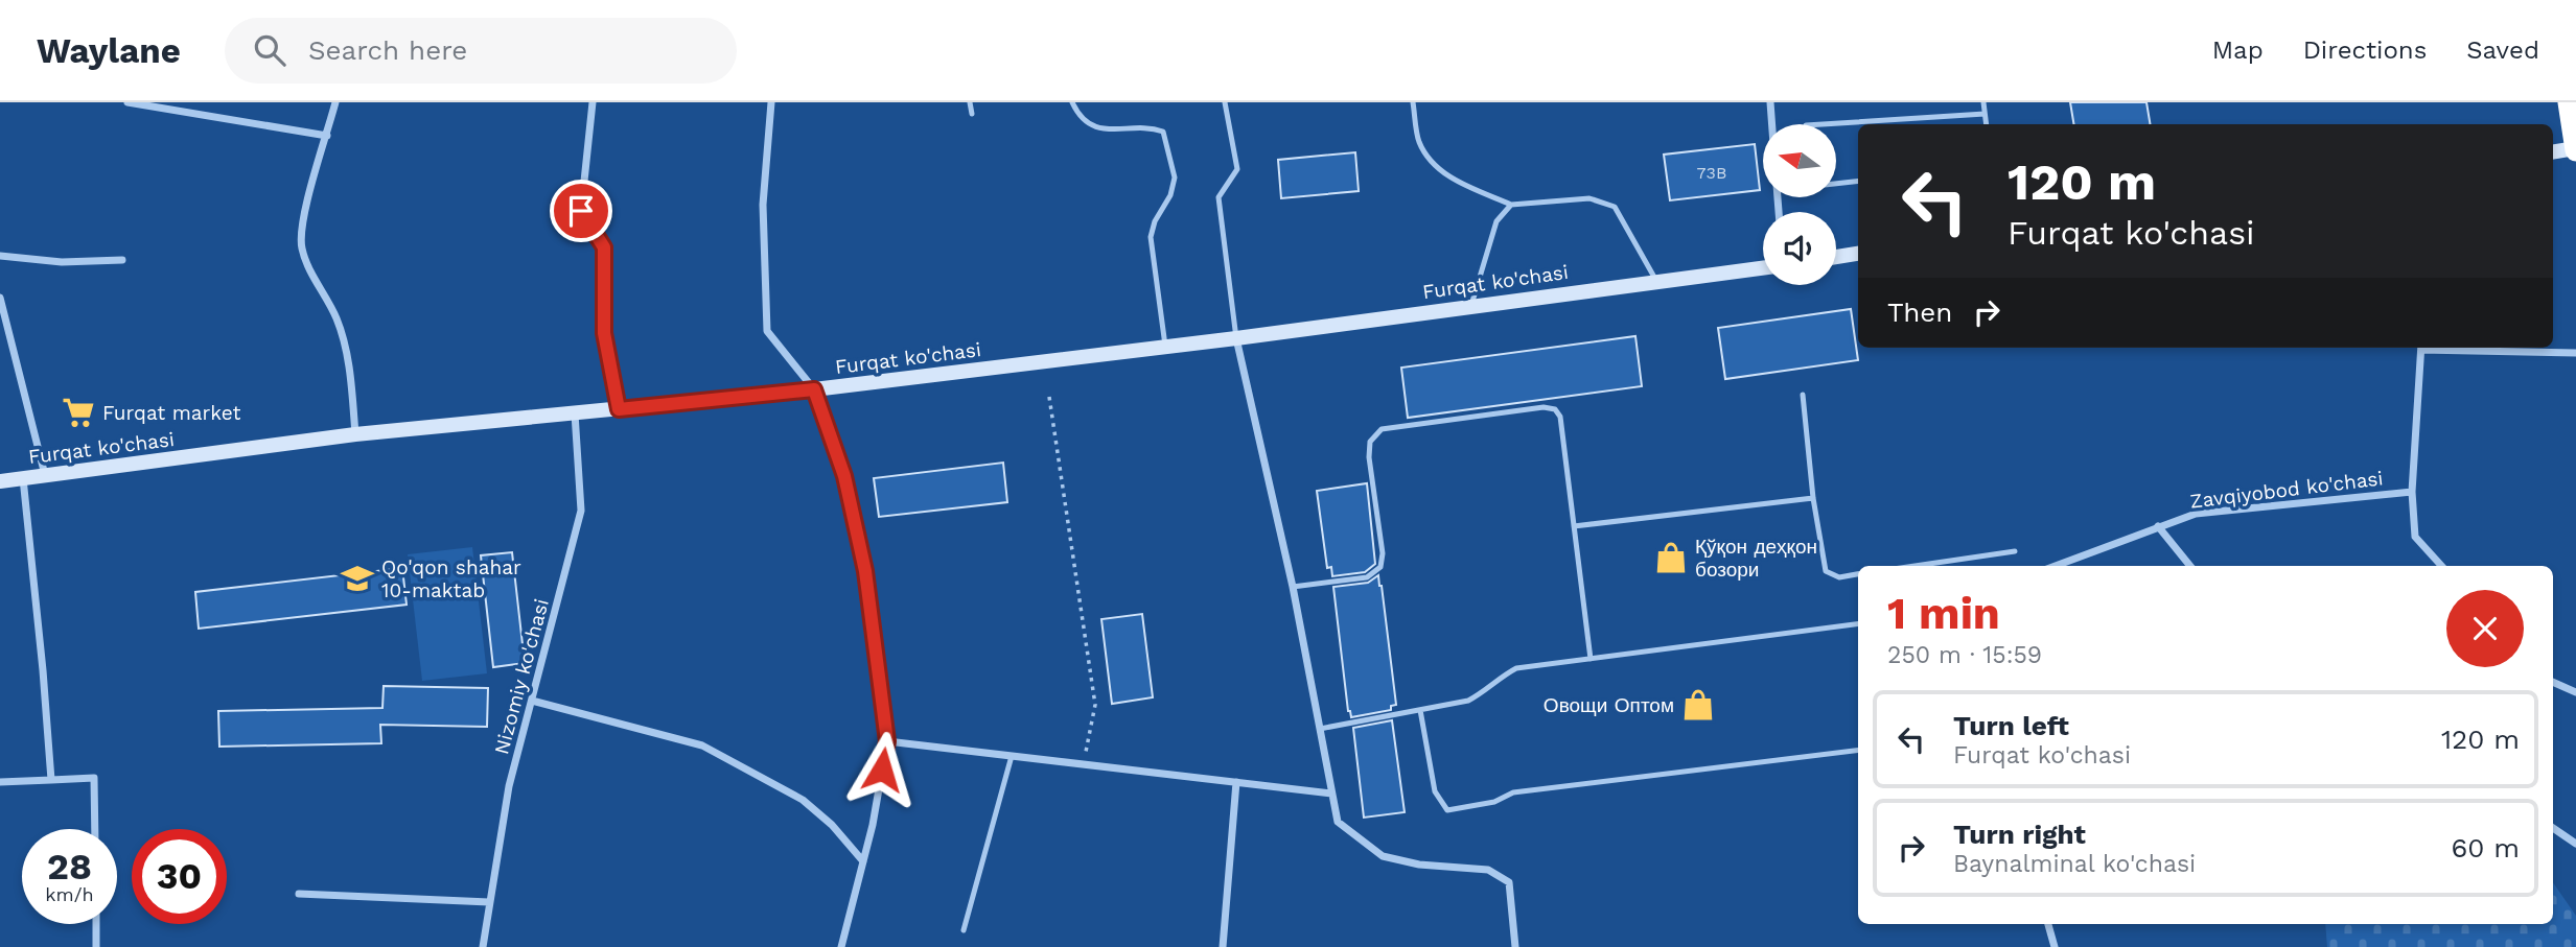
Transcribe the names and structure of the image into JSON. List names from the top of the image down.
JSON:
{
  "streets": {
    "main road": ["Furqat ko'chasi"],
    "street": ["Zavqiyobod ko'chasi", "Nizomiy ko'chasi"]
  },
  "crossings": [
    ["Furqat ko'chasi", "Nizomiy ko'chasi"]
  ],
  "places": {
    "supermarket": ["Furqat market"],
    "shop": ["Қўқон деҳқон бозори", "Овощи Оптом"],
    "school or university": ["Qo'qon shahar 10-maktab"]
  },
  "house_numbers": ["73B"],
  "north": "left",
  "page": {
    "header": "Waylane",
    "search": "Search here",
    "nav": ["Map", "Directions", "Saved"],
    "turn": ["120 m", "Furqat ko'chasi"],
    "then": "Then",
    "heading": ["1 min", "250 m · 15:59"],
    "list": [
      {
        "name": "Turn left",
        "note": "Furqat ko'chasi",
        "value": "120 m"
      },
      {
        "name": "Turn right",
        "note": "Baynalminal ko'chasi",
        "value": "60 m"
      }
    ],
    "speed": "28 km/h",
    "limit": "30"
  }
}
